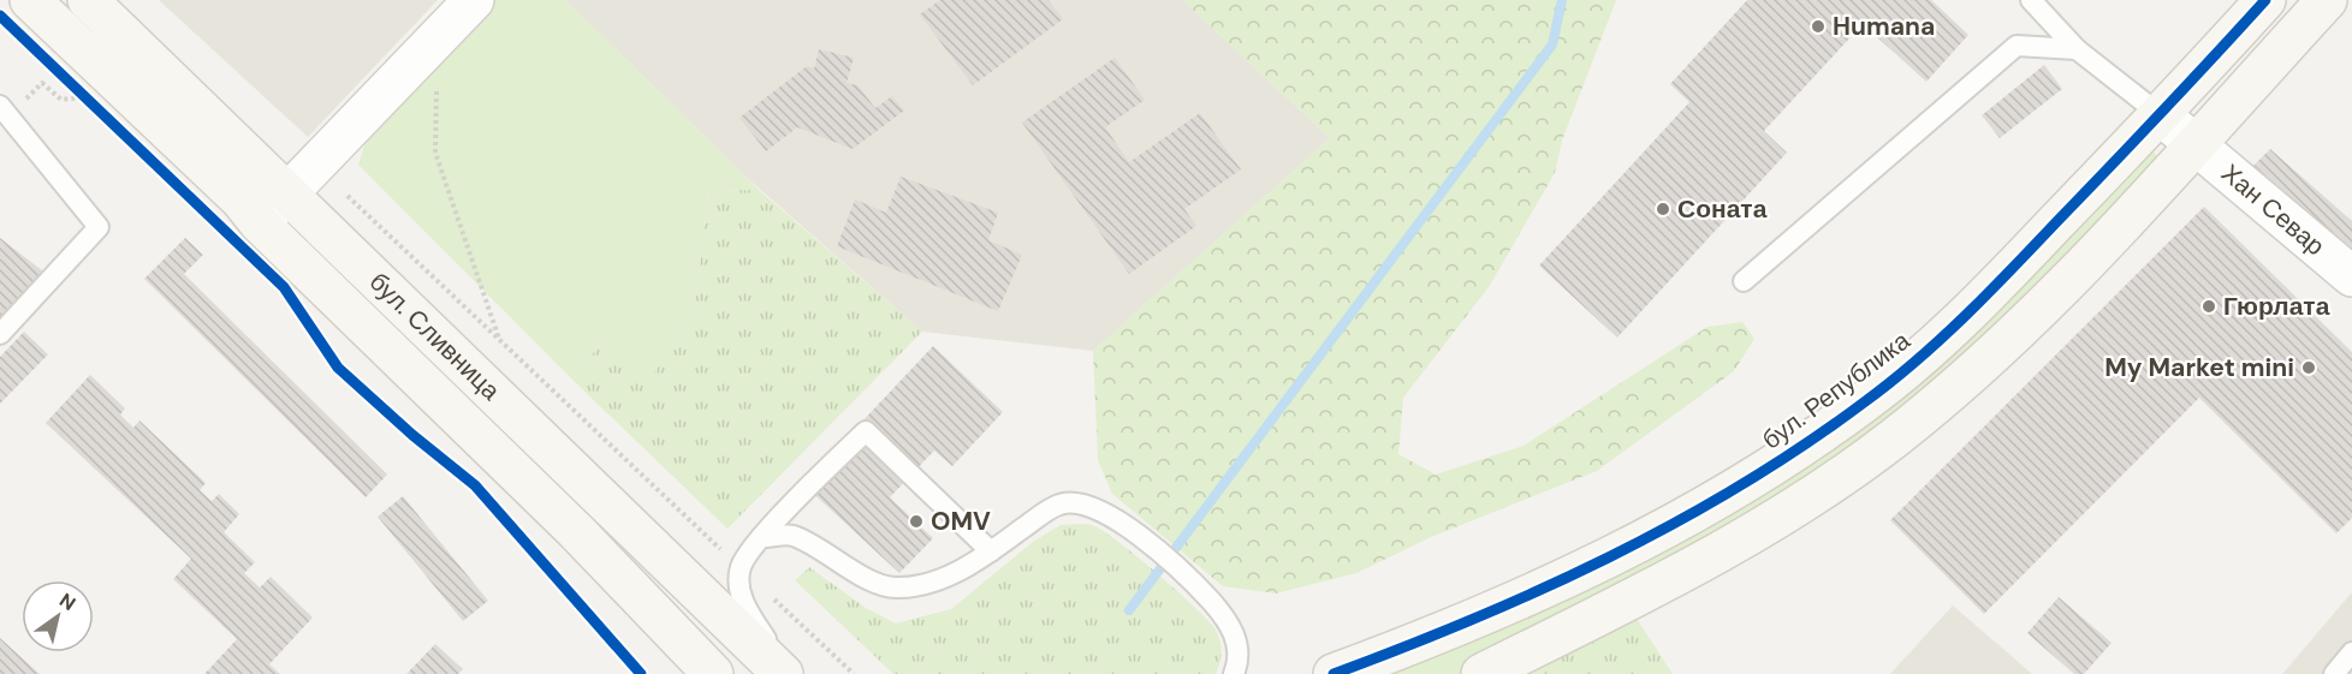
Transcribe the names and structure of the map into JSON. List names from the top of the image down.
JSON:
{
  "streets": {
    "street": ["Хан Севар", "бул. Сливница", "бул. Република"]
  },
  "crossings": [
    ["Хан Севар", "бул. Република"]
  ],
  "places": [
    "Humana",
    "Соната",
    "Гюрлата",
    "My Market mini",
    "OMV"
  ],
  "north": "top right"
}
